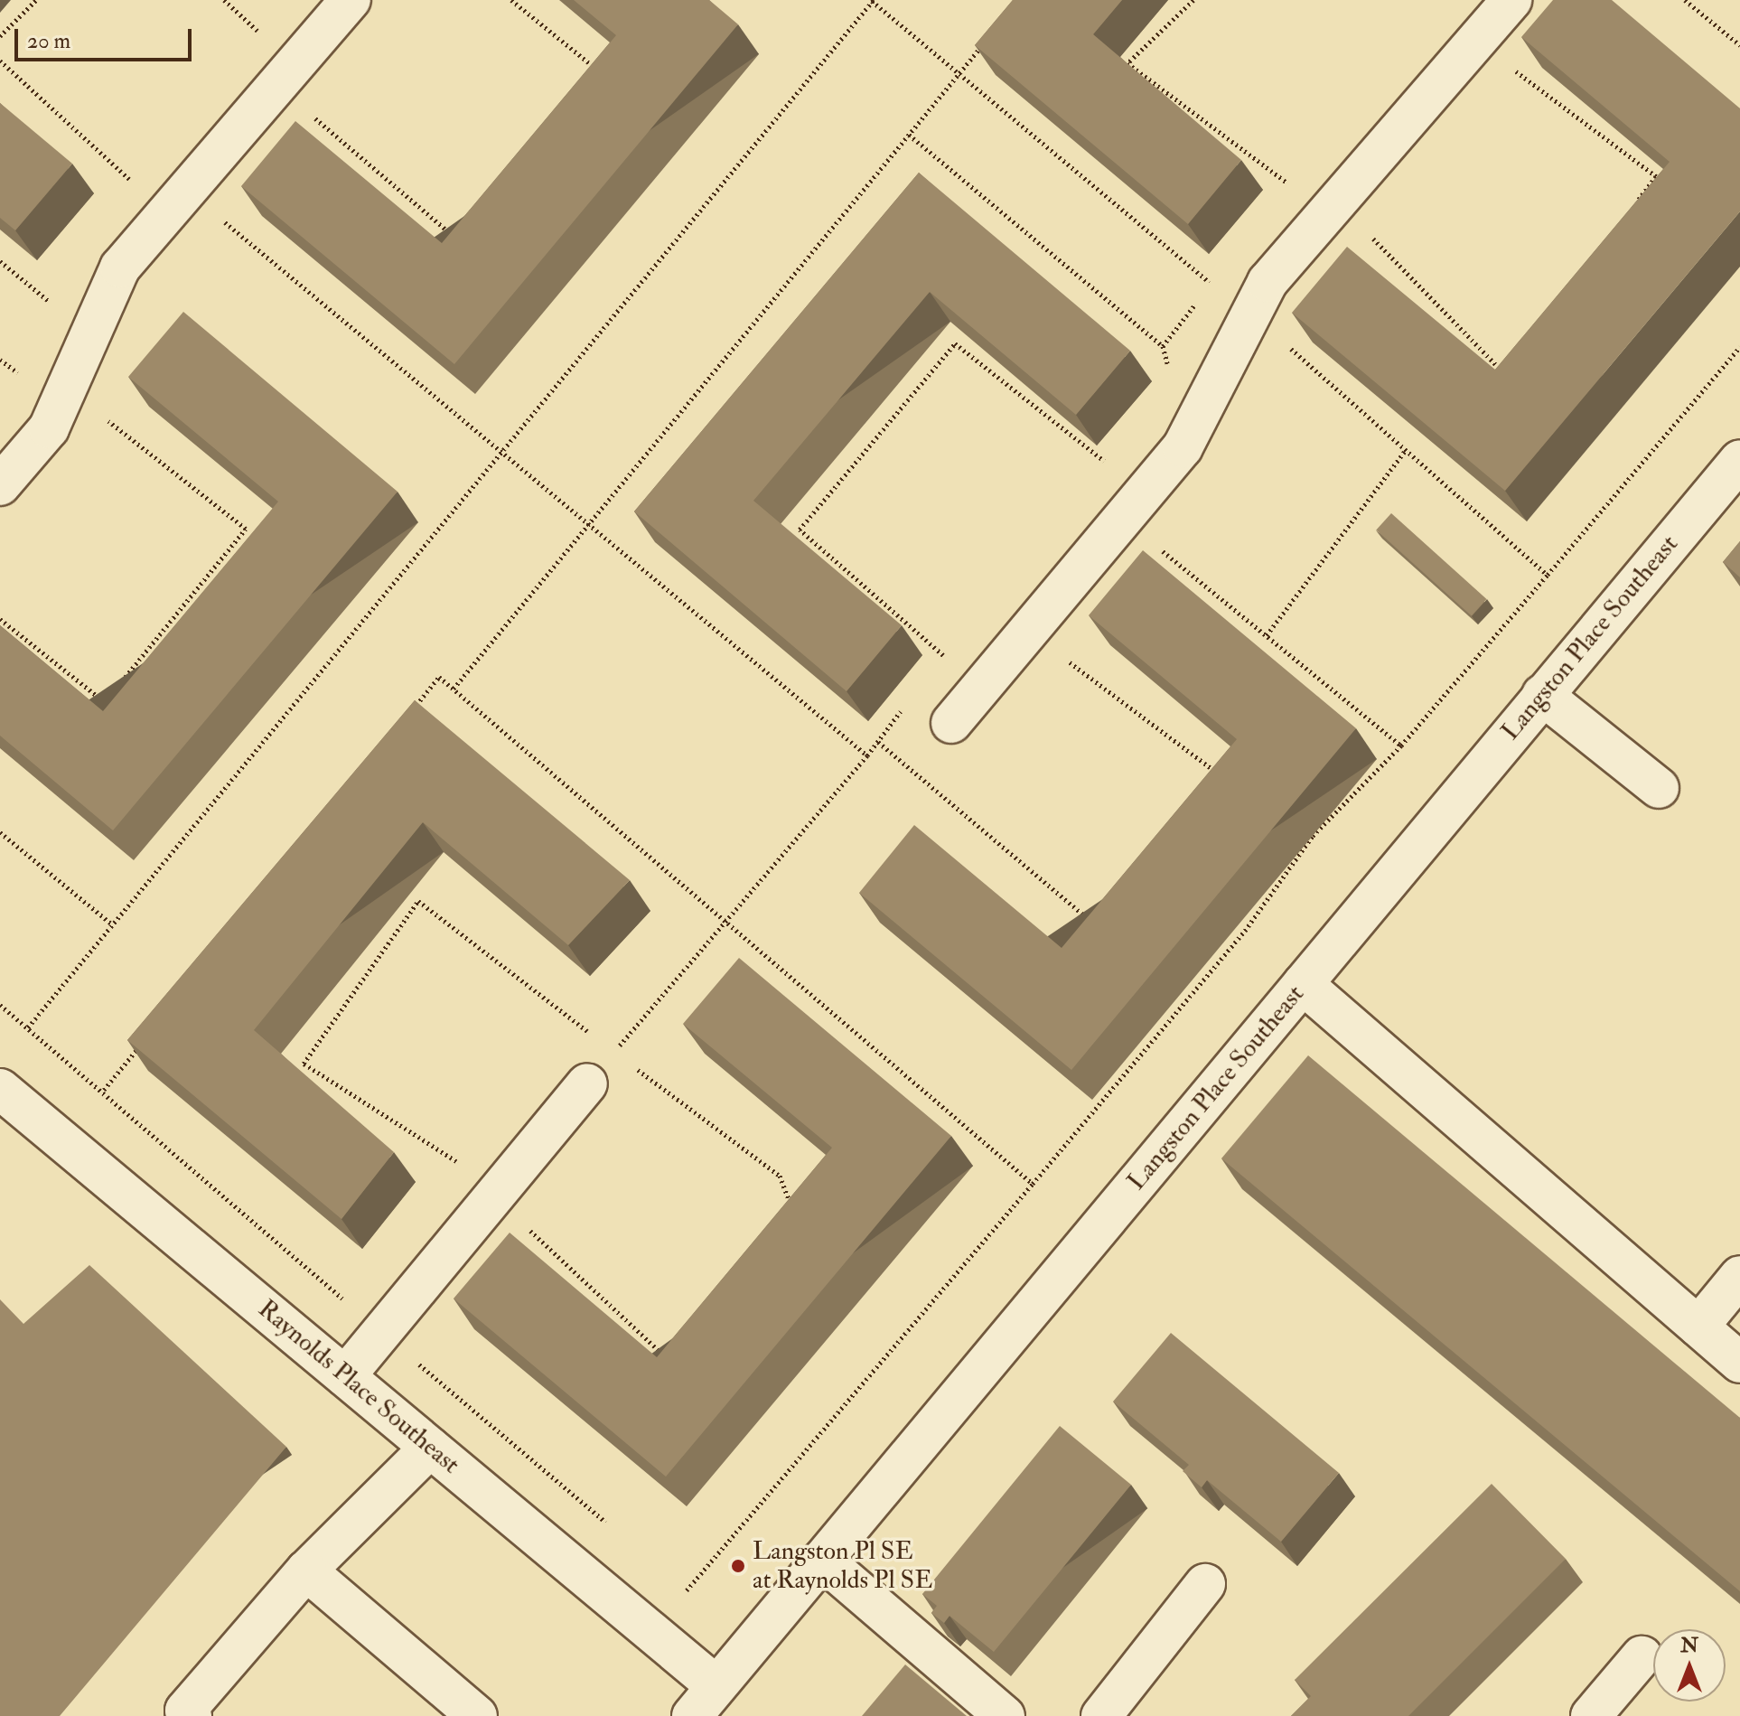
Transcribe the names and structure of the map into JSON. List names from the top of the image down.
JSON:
{
  "streets": {
    "street": ["Langston Place Southeast", "Raynolds Place Southeast"]
  },
  "crossings": [
    ["Langston Place Southeast", "Raynolds Place Southeast"]
  ],
  "places": ["Langston Pl SE at Raynolds Pl SE"],
  "scale_bar": "20 m",
  "north": "top"
}
